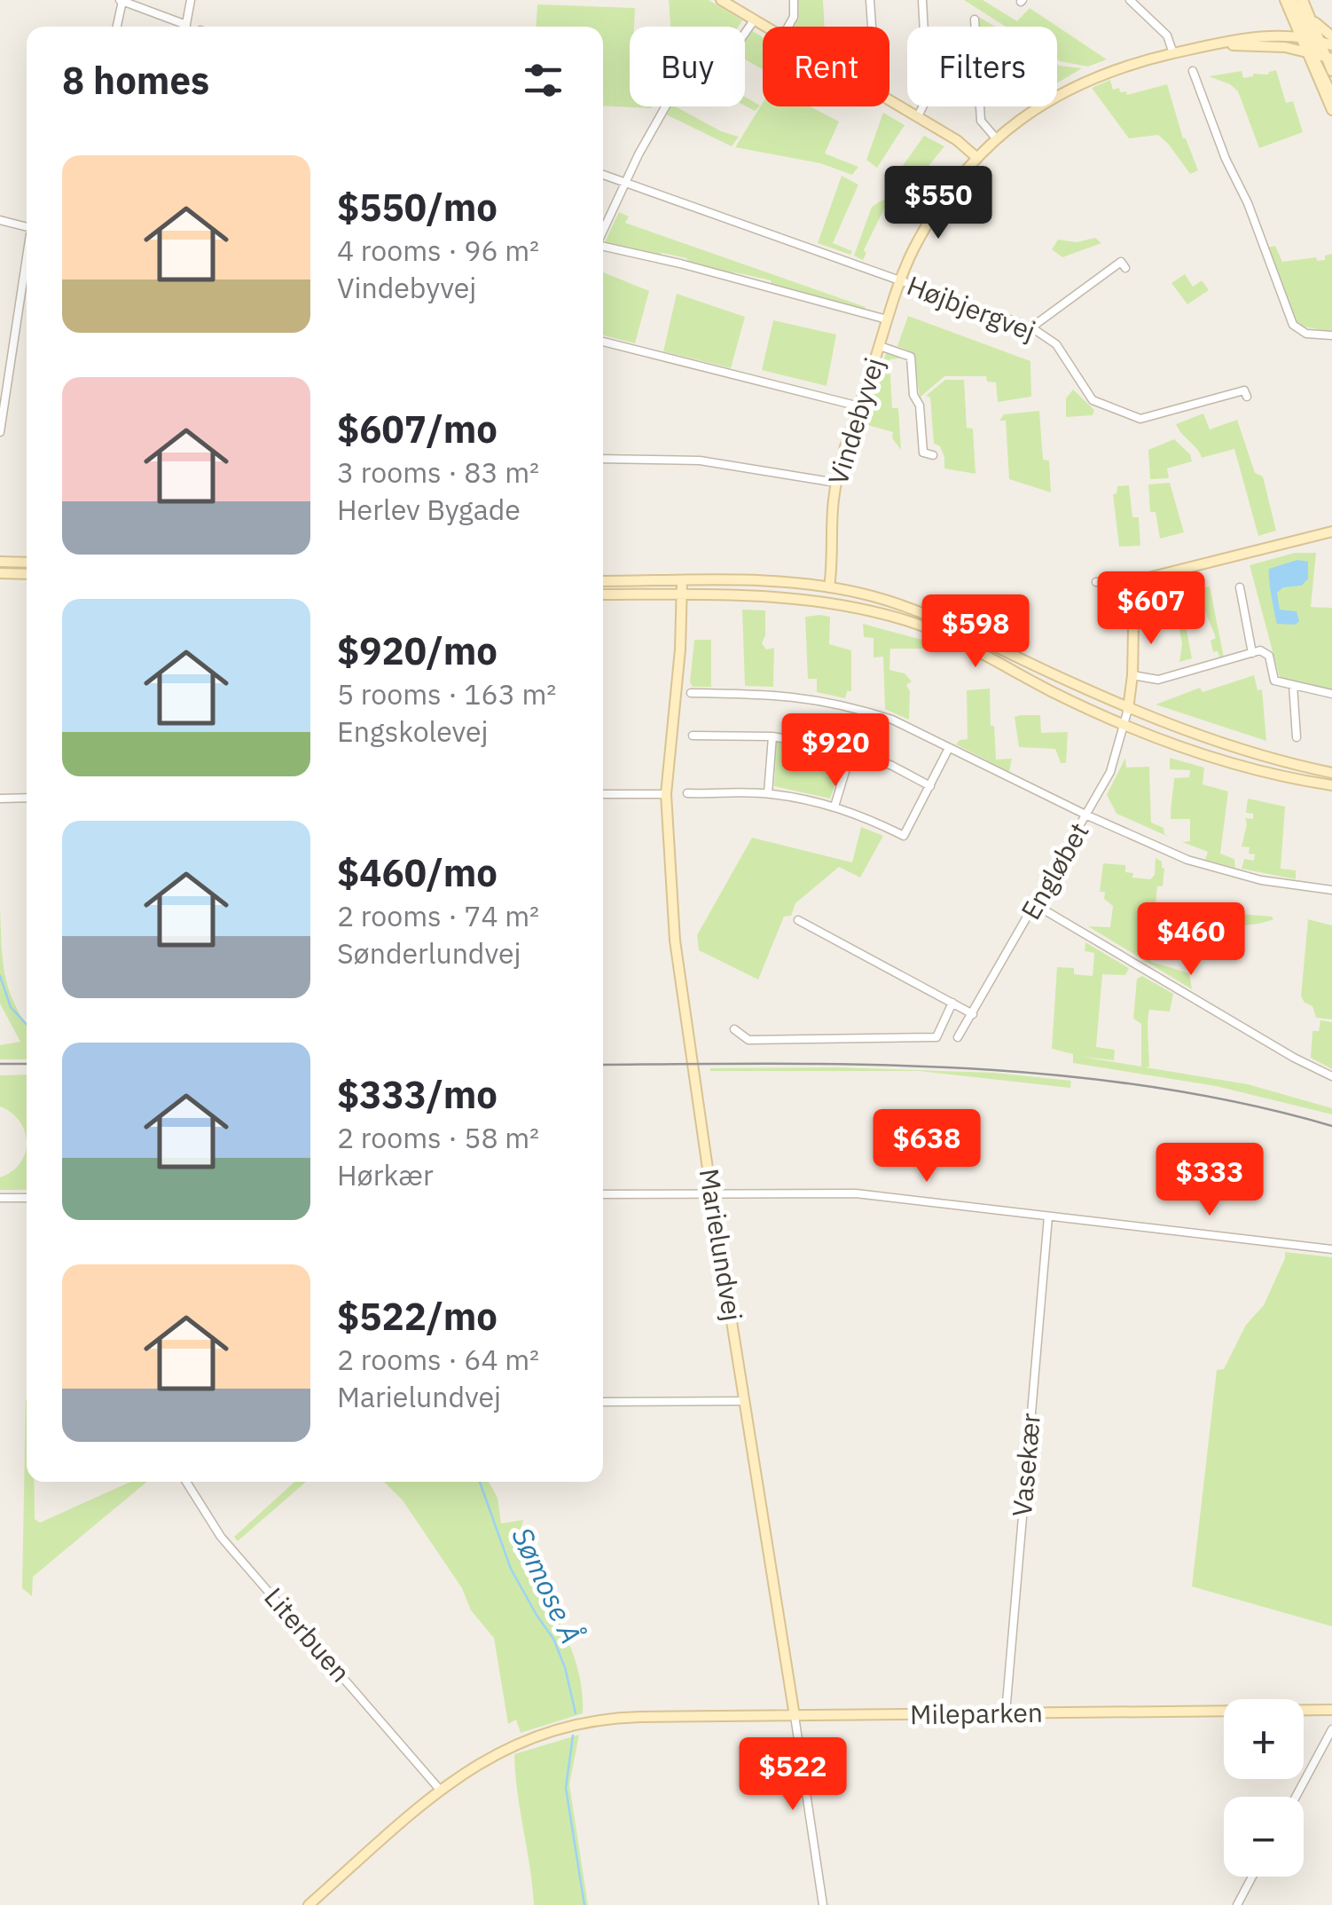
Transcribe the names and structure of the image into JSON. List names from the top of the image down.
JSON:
{
  "streets": {
    "street": [
      "Højbjergvej",
      "Vindebyvej",
      "Engløbet",
      "Marielundvej",
      "Vasekær",
      "Literbuen",
      "Mileparken"
    ]
  },
  "crossings": [
    ["Højbjergvej", "Vindebyvej"],
    ["Marielundvej", "Mileparken"],
    ["Vasekær", "Mileparken"],
    ["Literbuen", "Mileparken"]
  ],
  "water": ["Sømose Å"],
  "page": {
    "chip": ["Buy", "Rent", "Filters"],
    "heading": "8 homes",
    "list": [
      {
        "name": "$550/mo",
        "note": "4 rooms · 96 m² · Vindebyvej"
      },
      {
        "name": "$607/mo",
        "note": "3 rooms · 83 m² · Herlev Bygade"
      },
      {
        "name": "$920/mo",
        "note": "5 rooms · 163 m² · Engskolevej"
      },
      {
        "name": "$460/mo",
        "note": "2 rooms · 74 m² · Sønderlundvej"
      },
      {
        "name": "$333/mo",
        "note": "2 rooms · 58 m² · Hørkær"
      },
      {
        "name": "$522/mo",
        "note": "2 rooms · 64 m² · Marielundvej"
      }
    ],
    "price": [
      "$550",
      "$607",
      "$598",
      "$920",
      "$460",
      "$638",
      "$333",
      "$522"
    ],
    "map_buttons": ["+", "−"]
  }
}
